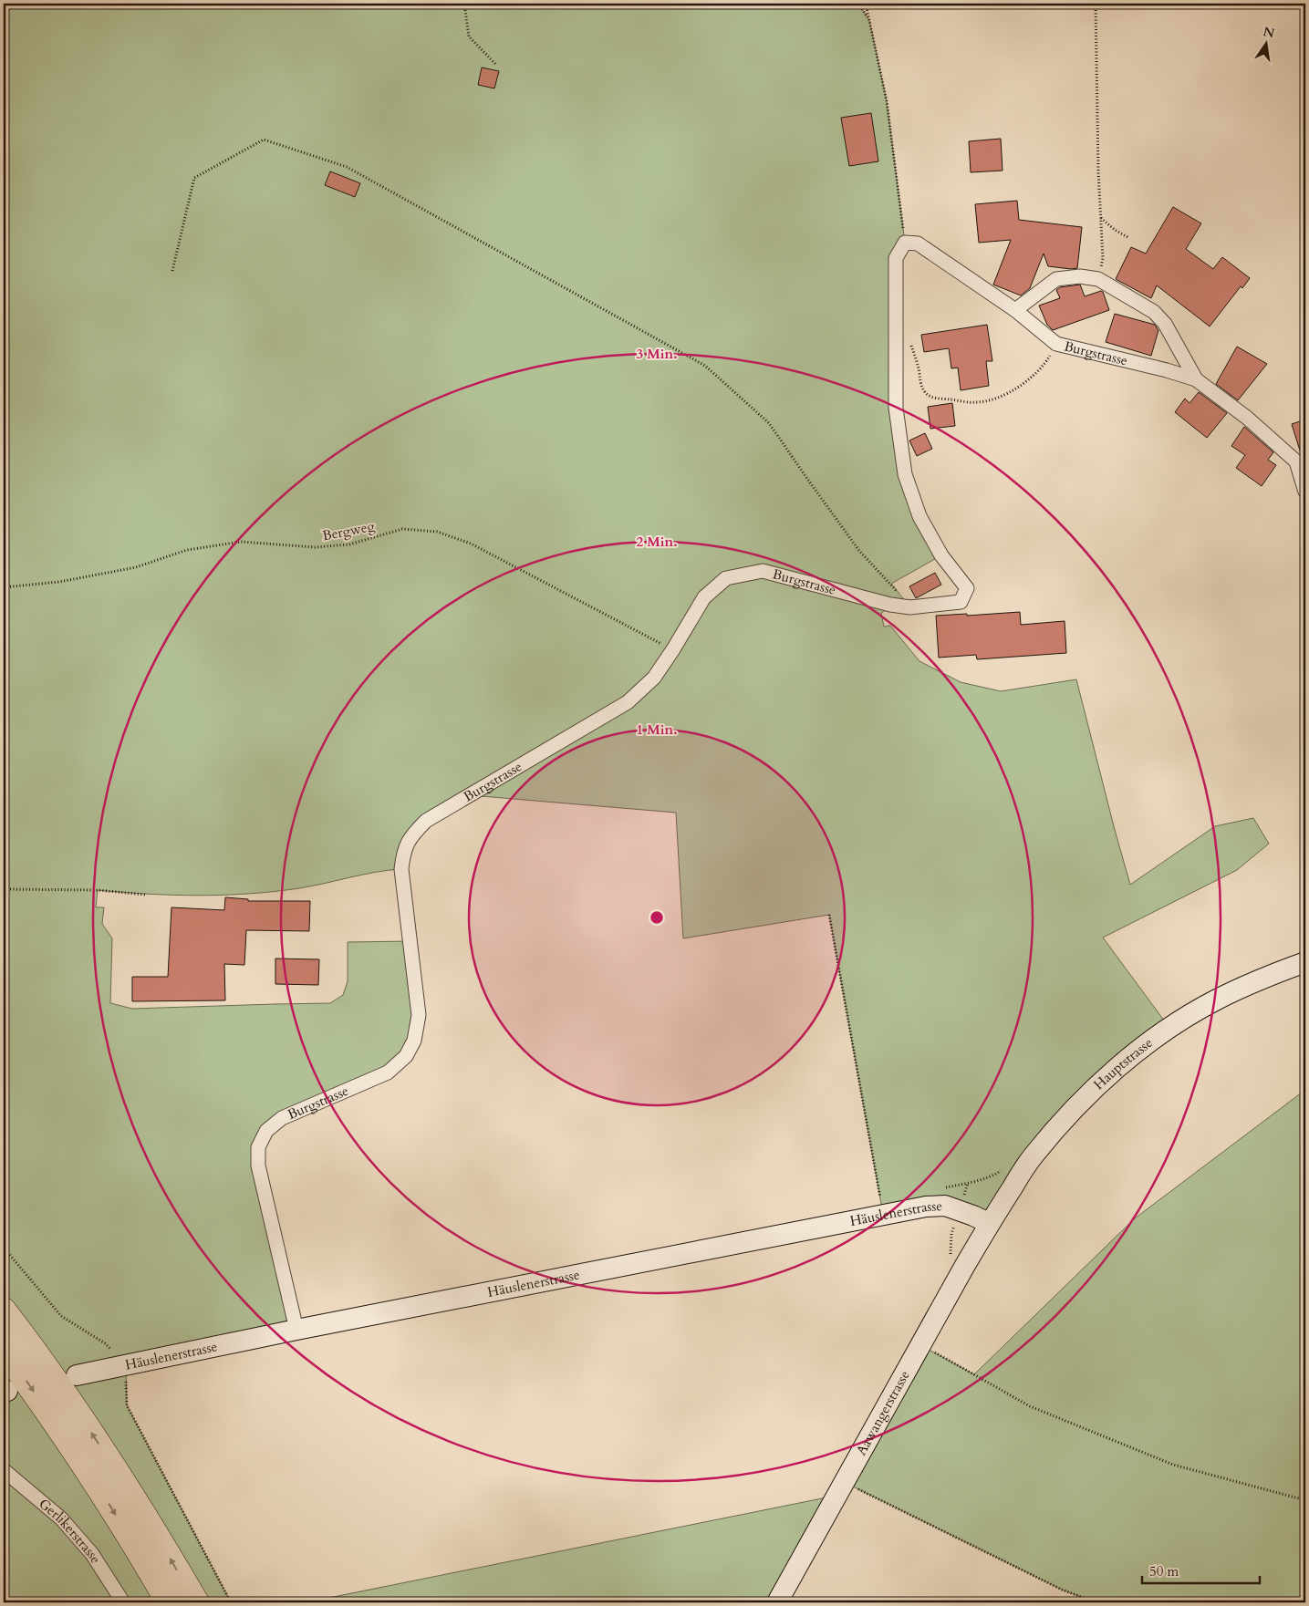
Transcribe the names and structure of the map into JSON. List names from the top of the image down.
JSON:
{
  "streets": {
    "street": [
      "Burgstrasse",
      "Hauptstrasse",
      "Häuslenerstrasse",
      "Aawangerstrasse",
      "Gerlikerstrasse"
    ],
    "path": ["Bergweg"]
  },
  "crossings": [
    ["Burgstrasse", "Bergweg"],
    ["Burgstrasse", "Häuslenerstrasse"],
    ["Hauptstrasse", "Häuslenerstrasse"],
    ["Hauptstrasse", "Aawangerstrasse"],
    ["Häuslenerstrasse", "Aawangerstrasse"]
  ],
  "scale_bar": "50 m",
  "north": "top",
  "rings": ["3 Min.", "2 Min.", "1 Min."]
}
